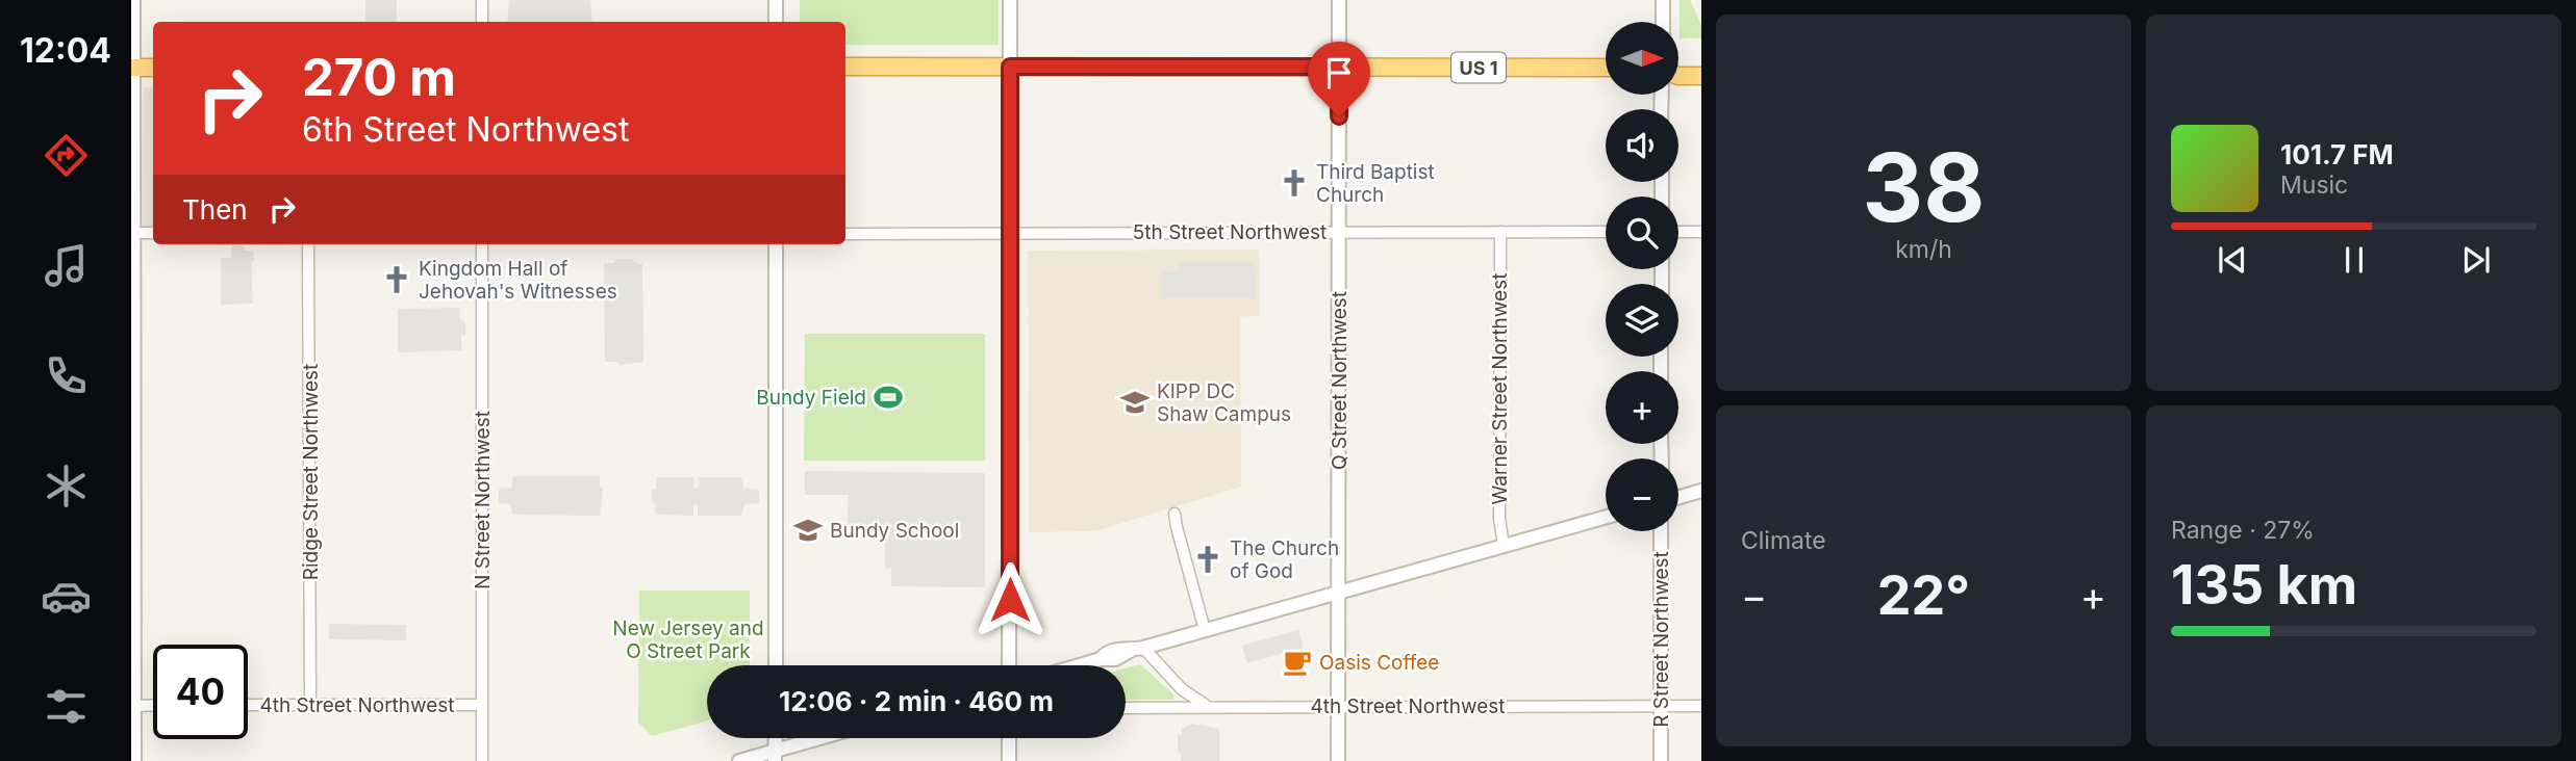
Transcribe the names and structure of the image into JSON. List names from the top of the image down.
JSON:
{
  "streets": {
    "highway": ["US 1"],
    "street": [
      "5th Street Northwest",
      "Q Street Northwest",
      "Warner Street Northwest",
      "Ridge Street Northwest",
      "N Street Northwest",
      "R Street Northwest",
      "4th Street Northwest"
    ]
  },
  "crossings": [
    ["US 1", "Q Street Northwest"],
    ["5th Street Northwest", "Q Street Northwest"],
    ["5th Street Northwest", "Warner Street Northwest"],
    ["Q Street Northwest", "4th Street Northwest"],
    ["Ridge Street Northwest", "4th Street Northwest"],
    ["N Street Northwest", "4th Street Northwest"],
    ["R Street Northwest", "4th Street Northwest"]
  ],
  "parks": ["New Jersey and O Street Park"],
  "places": {
    "church": ["Third Baptist Church", "Kingdom Hall of Jehovah's Witnesses", "The Church of God"],
    "sports": ["Bundy Field"],
    "school or university": ["KIPP DC Shaw Campus", "Bundy School"],
    "cafe": ["Oasis Coffee"]
  },
  "north": "right",
  "page": {
    "tabs": "12:04",
    "tile": [
      ["38", "km/h"],
      "Climate",
      ["Range · 27%", "135 km"]
    ],
    "map_buttons": ["+", "−"],
    "turn": ["270 m", "6th Street Northwest"],
    "song": ["101.7 FM", "Music"],
    "then": "Then",
    "heat": ["−", "22°", "+"],
    "limit": "40",
    "trip": "12:06 · 2 min · 460 m"
  }
}
